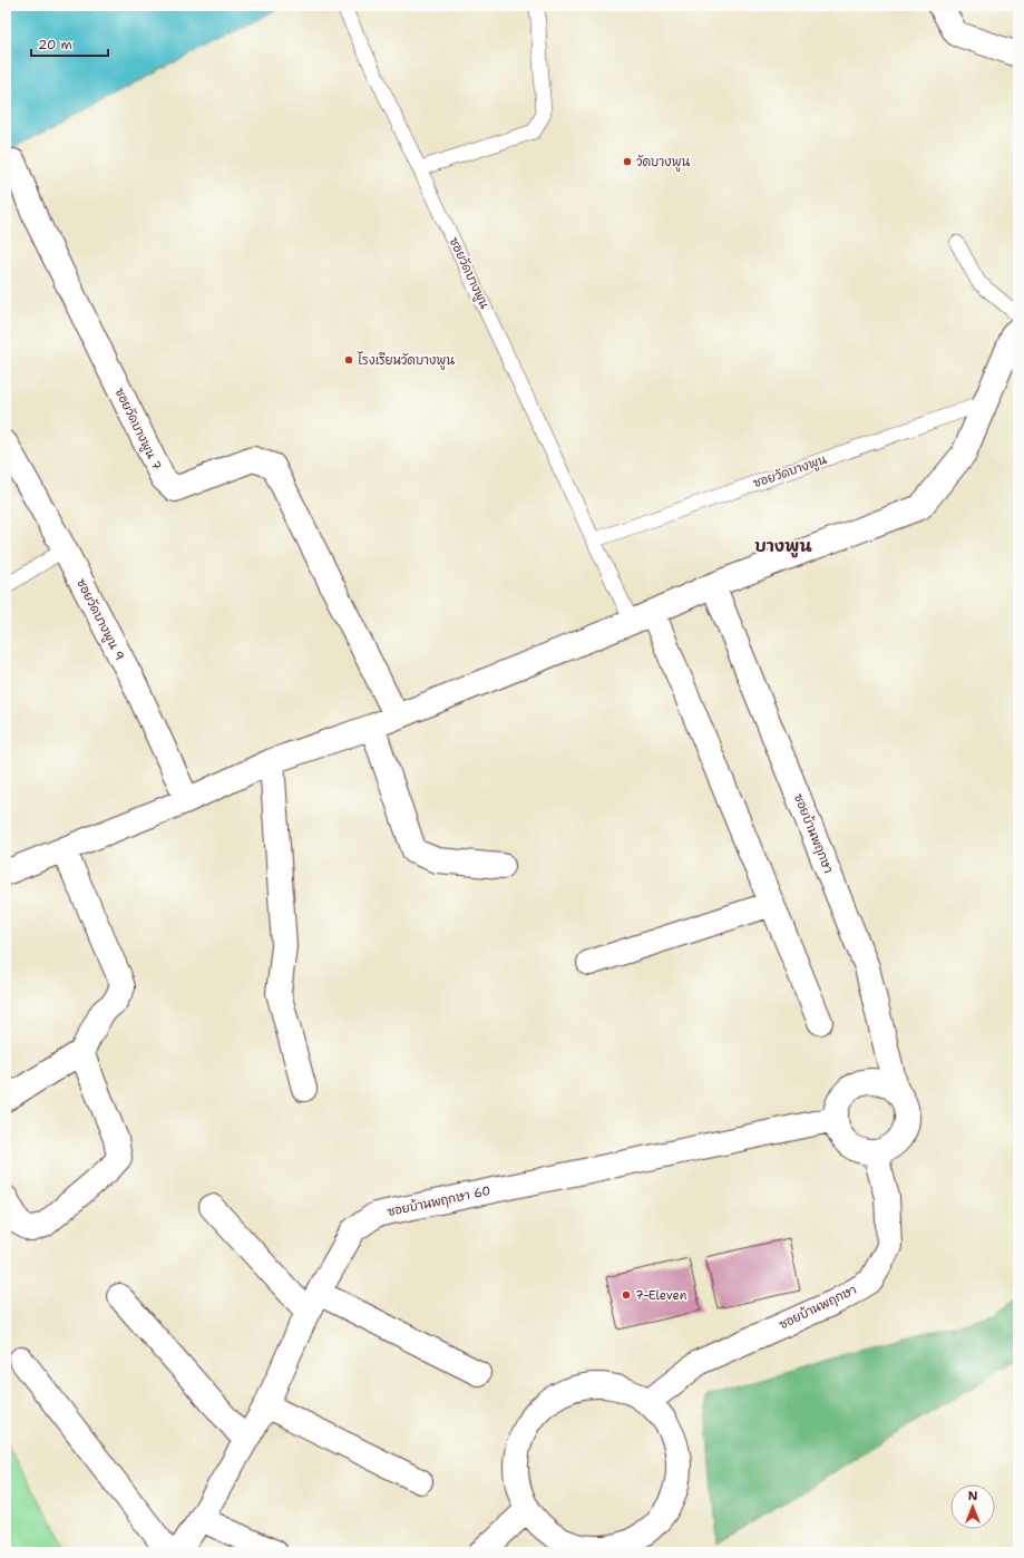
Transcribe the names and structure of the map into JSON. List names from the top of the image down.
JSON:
{
  "streets": {
    "street": [
      "ซอยวัดบางพูน 7",
      "ซอยวัดบางพูน 9",
      "ซอยบ้านพฤกษา",
      "ซอยบ้านพฤกษา 60"
    ],
    "lane": ["ซอยวัดบางพูน"]
  },
  "crossings": [
    ["ซอยบ้านพฤกษา", "ซอยบ้านพฤกษา 60"]
  ],
  "districts": ["บางพูน"],
  "places": ["วัดบางพูน", "โรงเรียนวัดบางพูน", "7-Eleven"],
  "scale_bar": "20 m",
  "north": "top"
}
